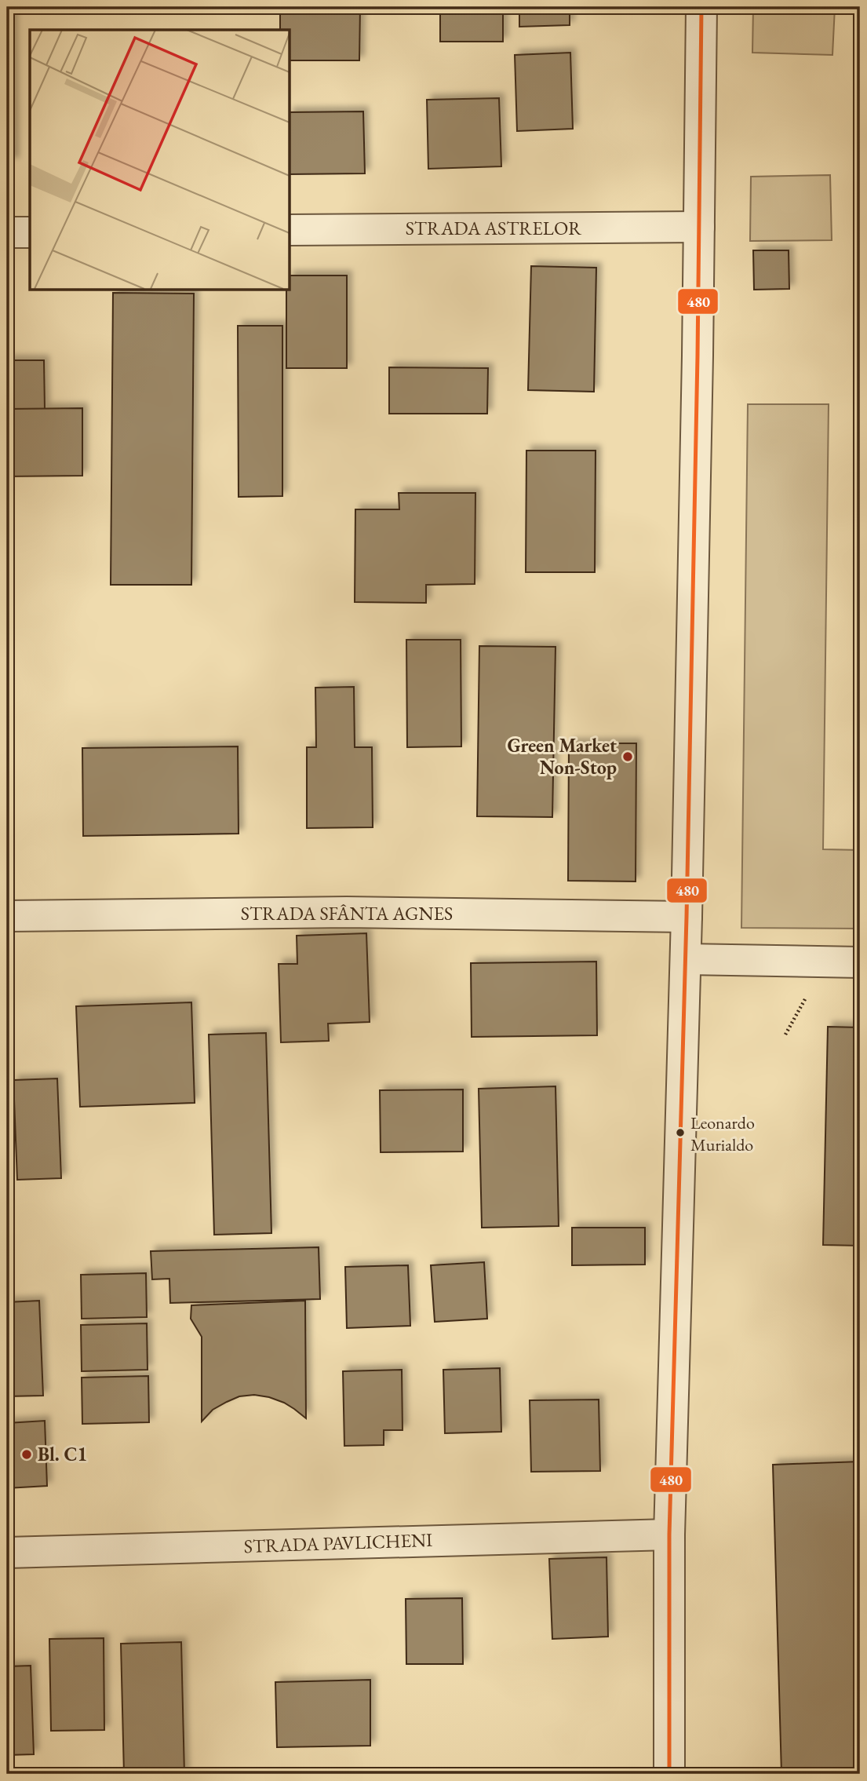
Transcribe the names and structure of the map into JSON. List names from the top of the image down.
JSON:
{
  "streets": {
    "street": ["STRADA ASTRELOR", "STRADA SFÂNTA AGNES", "STRADA PAVLICHENI"]
  },
  "places": ["Green Market Non-Stop", "Leonardo Murialdo", "Bl. C1"],
  "lines": ["transit line 480"]
}
